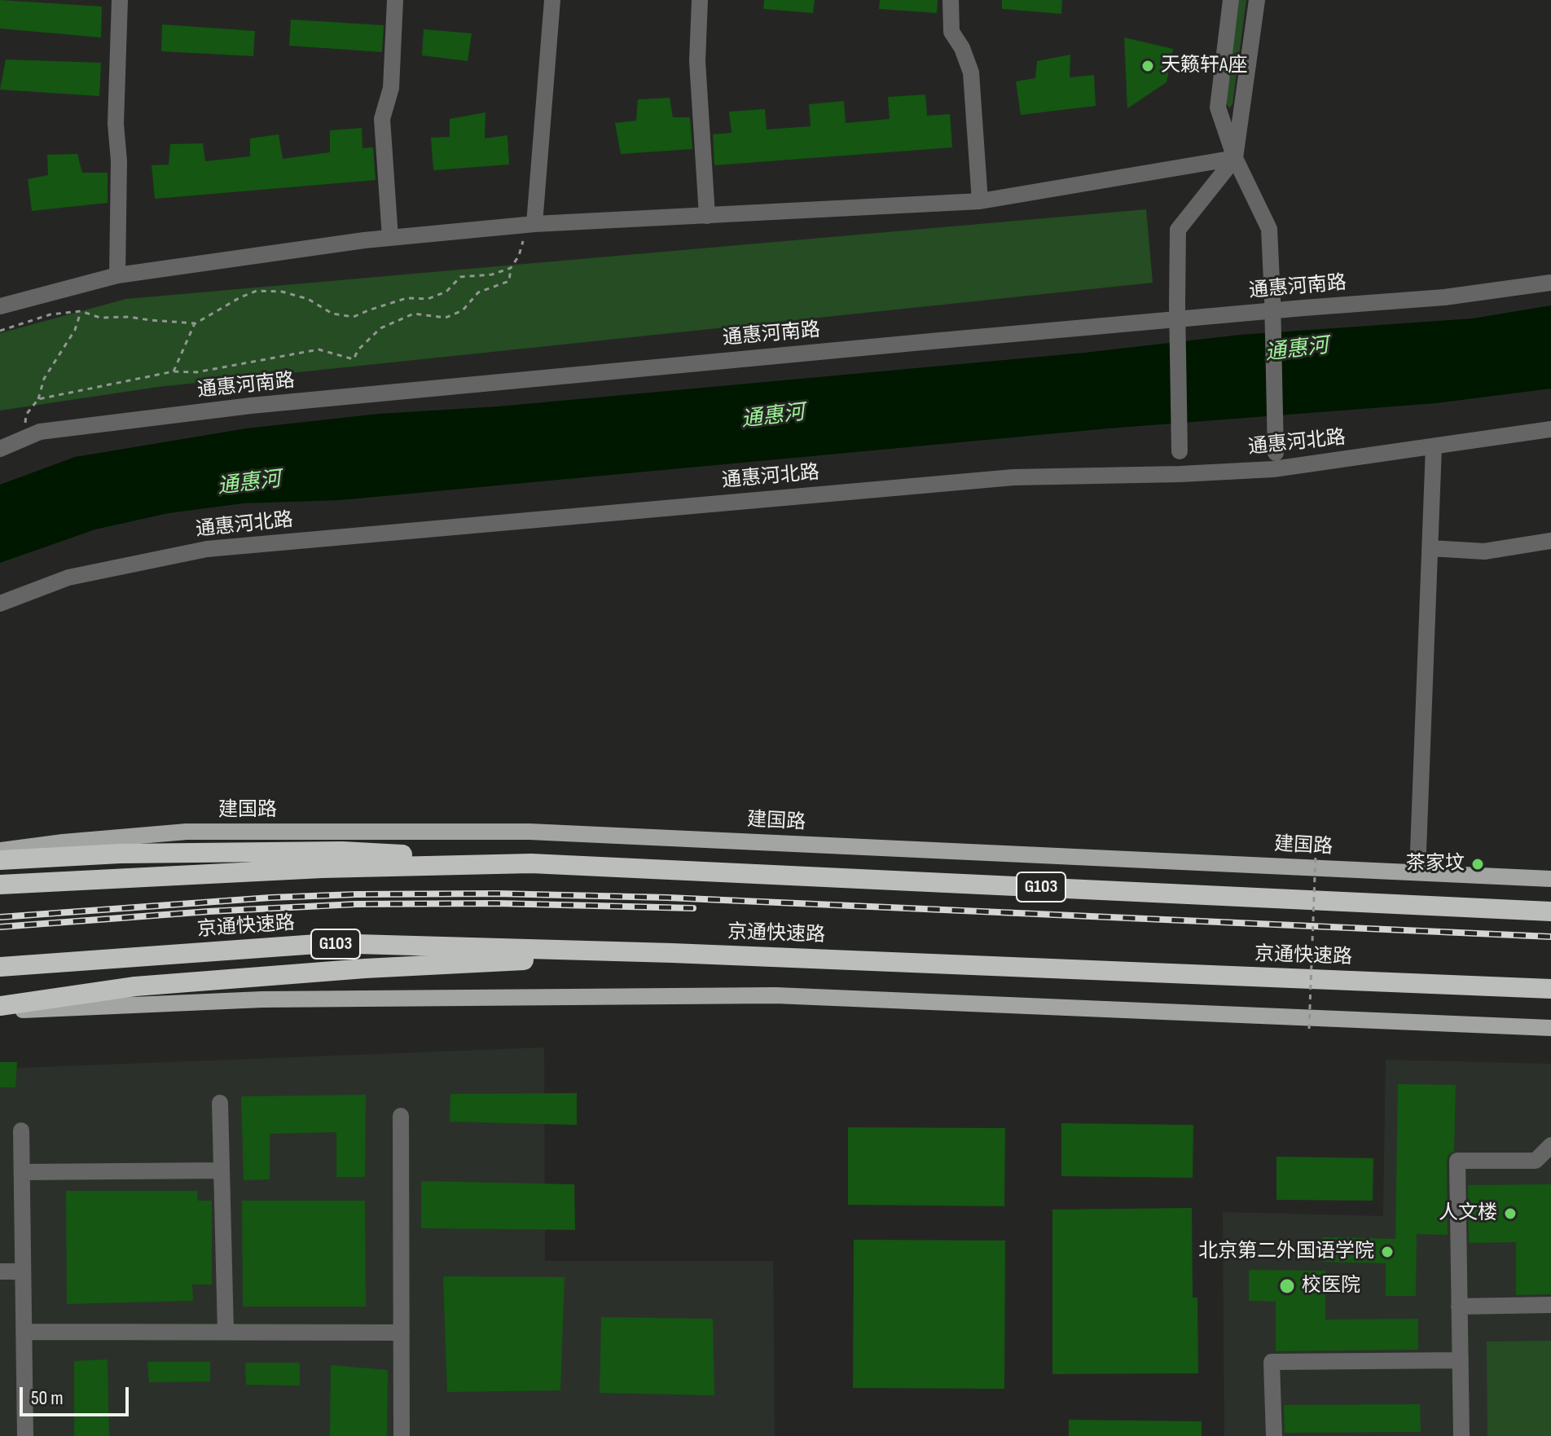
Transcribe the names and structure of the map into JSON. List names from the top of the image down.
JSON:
{
  "streets": {
    "highway": ["G103", "京通快速路"],
    "main road": ["建国路"],
    "street": ["通惠河南路", "通惠河北路"]
  },
  "water": ["通惠河"],
  "places": [
    "天籁轩A座",
    "茶家坟",
    "人文楼",
    "北京第二外国语学院",
    "校医院"
  ],
  "scale_bar": "50 m"
}
